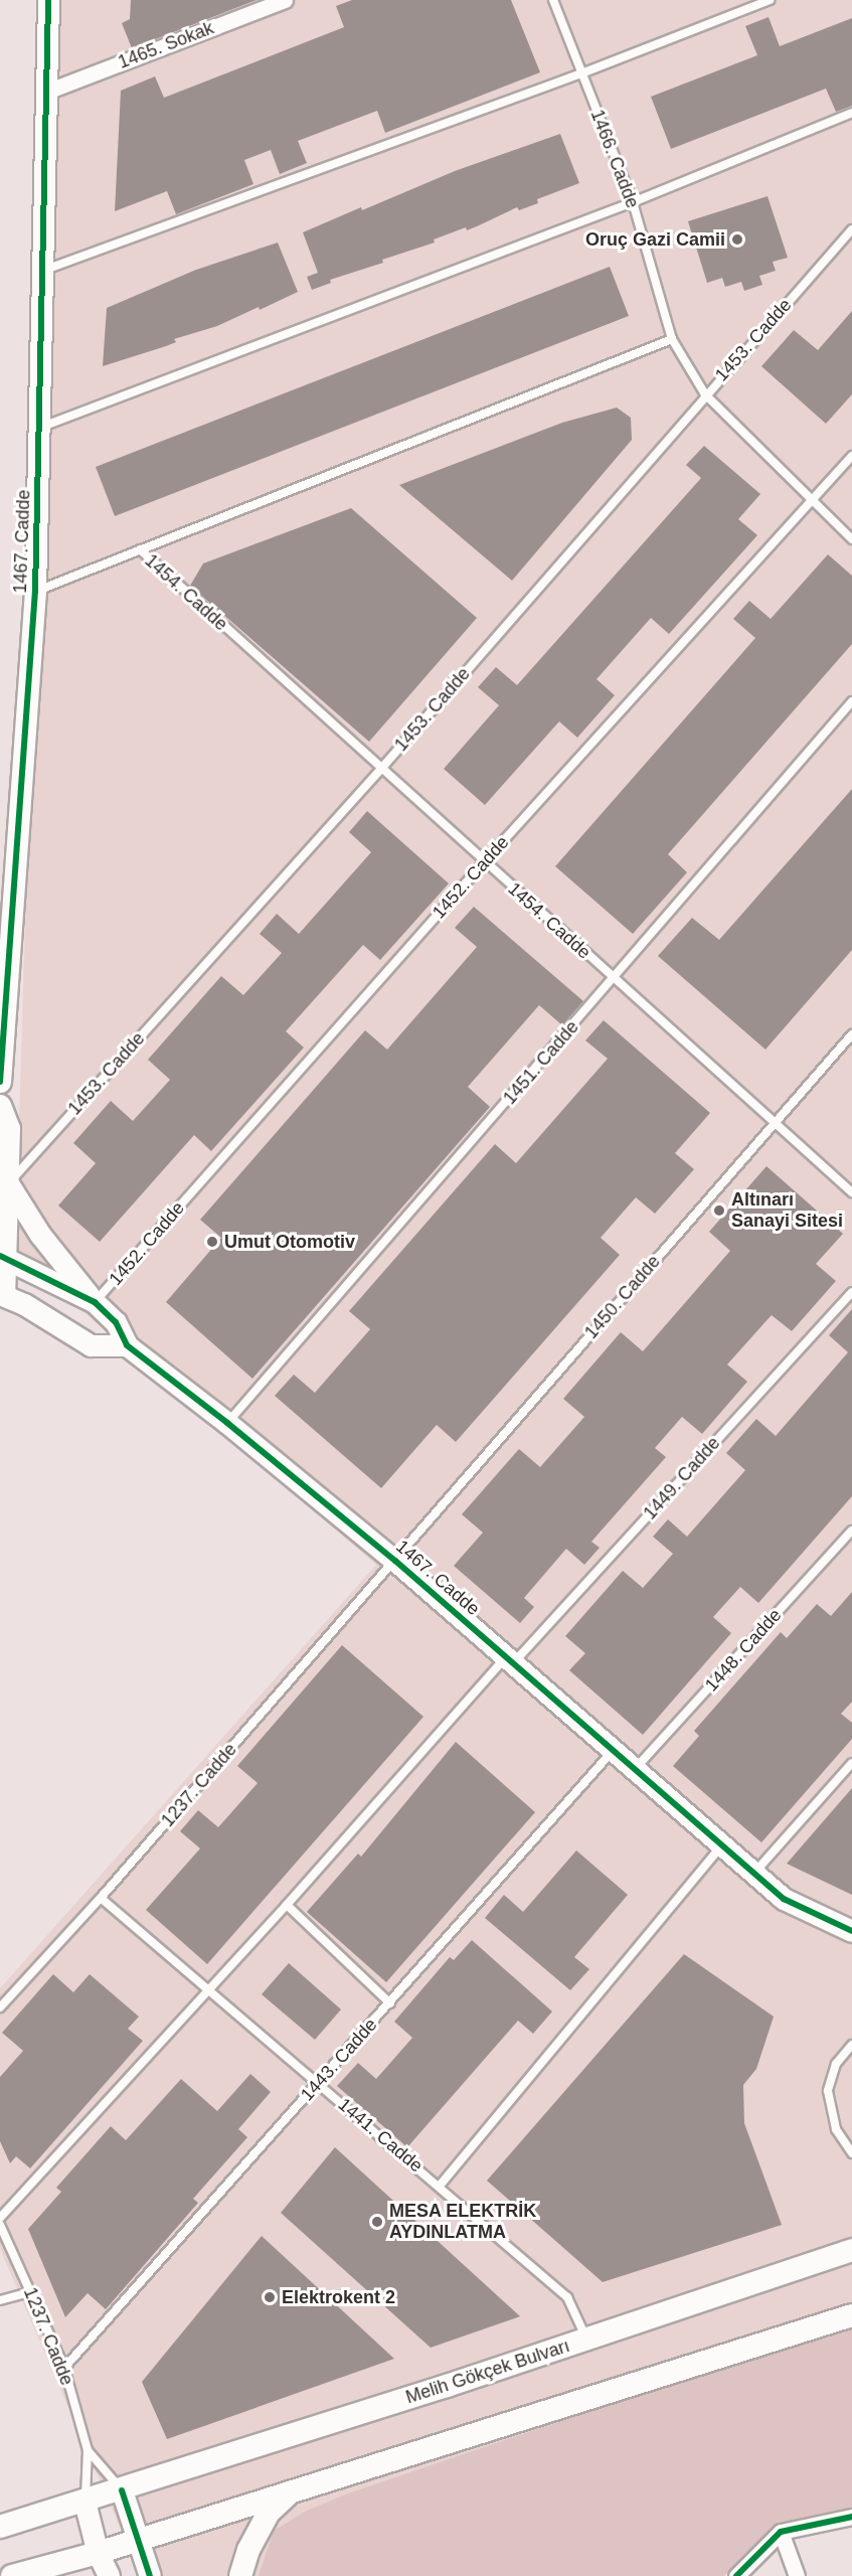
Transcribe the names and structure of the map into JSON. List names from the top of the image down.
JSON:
{
  "streets": {
    "main road": ["Melih Gökçek Bulvarı"],
    "street": ["1465. Sokak", "1467. Cadde", "1237. Cadde"],
    "lane": [
      "1466. Cadde",
      "1453. Cadde",
      "1454. Cadde",
      "1452. Cadde",
      "1451. Cadde",
      "1450. Cadde",
      "1449. Cadde",
      "1448. Cadde",
      "1443. Cadde",
      "1441. Cadde"
    ]
  },
  "crossings": [
    ["1465. Sokak", "1467. Cadde"],
    ["1466. Cadde", "1453. Cadde"],
    ["1466. Cadde", "1452. Cadde"],
    ["1453. Cadde", "1454. Cadde"],
    ["1467. Cadde", "1452. Cadde"],
    ["1467. Cadde", "1451. Cadde"],
    ["1467. Cadde", "1450. Cadde"],
    ["1467. Cadde", "1449. Cadde"],
    ["1467. Cadde", "1448. Cadde"],
    ["1467. Cadde", "1237. Cadde"],
    ["1467. Cadde", "1443. Cadde"],
    ["1454. Cadde", "1452. Cadde"],
    ["1454. Cadde", "1451. Cadde"],
    ["1454. Cadde", "1450. Cadde"],
    ["1450. Cadde", "1237. Cadde"],
    ["1449. Cadde", "1441. Cadde"],
    ["1237. Cadde", "1443. Cadde"],
    ["1237. Cadde", "1441. Cadde"],
    ["1237. Cadde", "Melih Gökçek Bulvarı"],
    ["1443. Cadde", "1441. Cadde"],
    ["1441. Cadde", "Melih Gökçek Bulvarı"]
  ],
  "places": [
    "Oruç Gazi Camii",
    "Altınarı Sanayi Sitesi",
    "Umut Otomotiv",
    "MESA ELEKTRİK AYDINLATMA",
    "Elektrokent 2"
  ]
}
